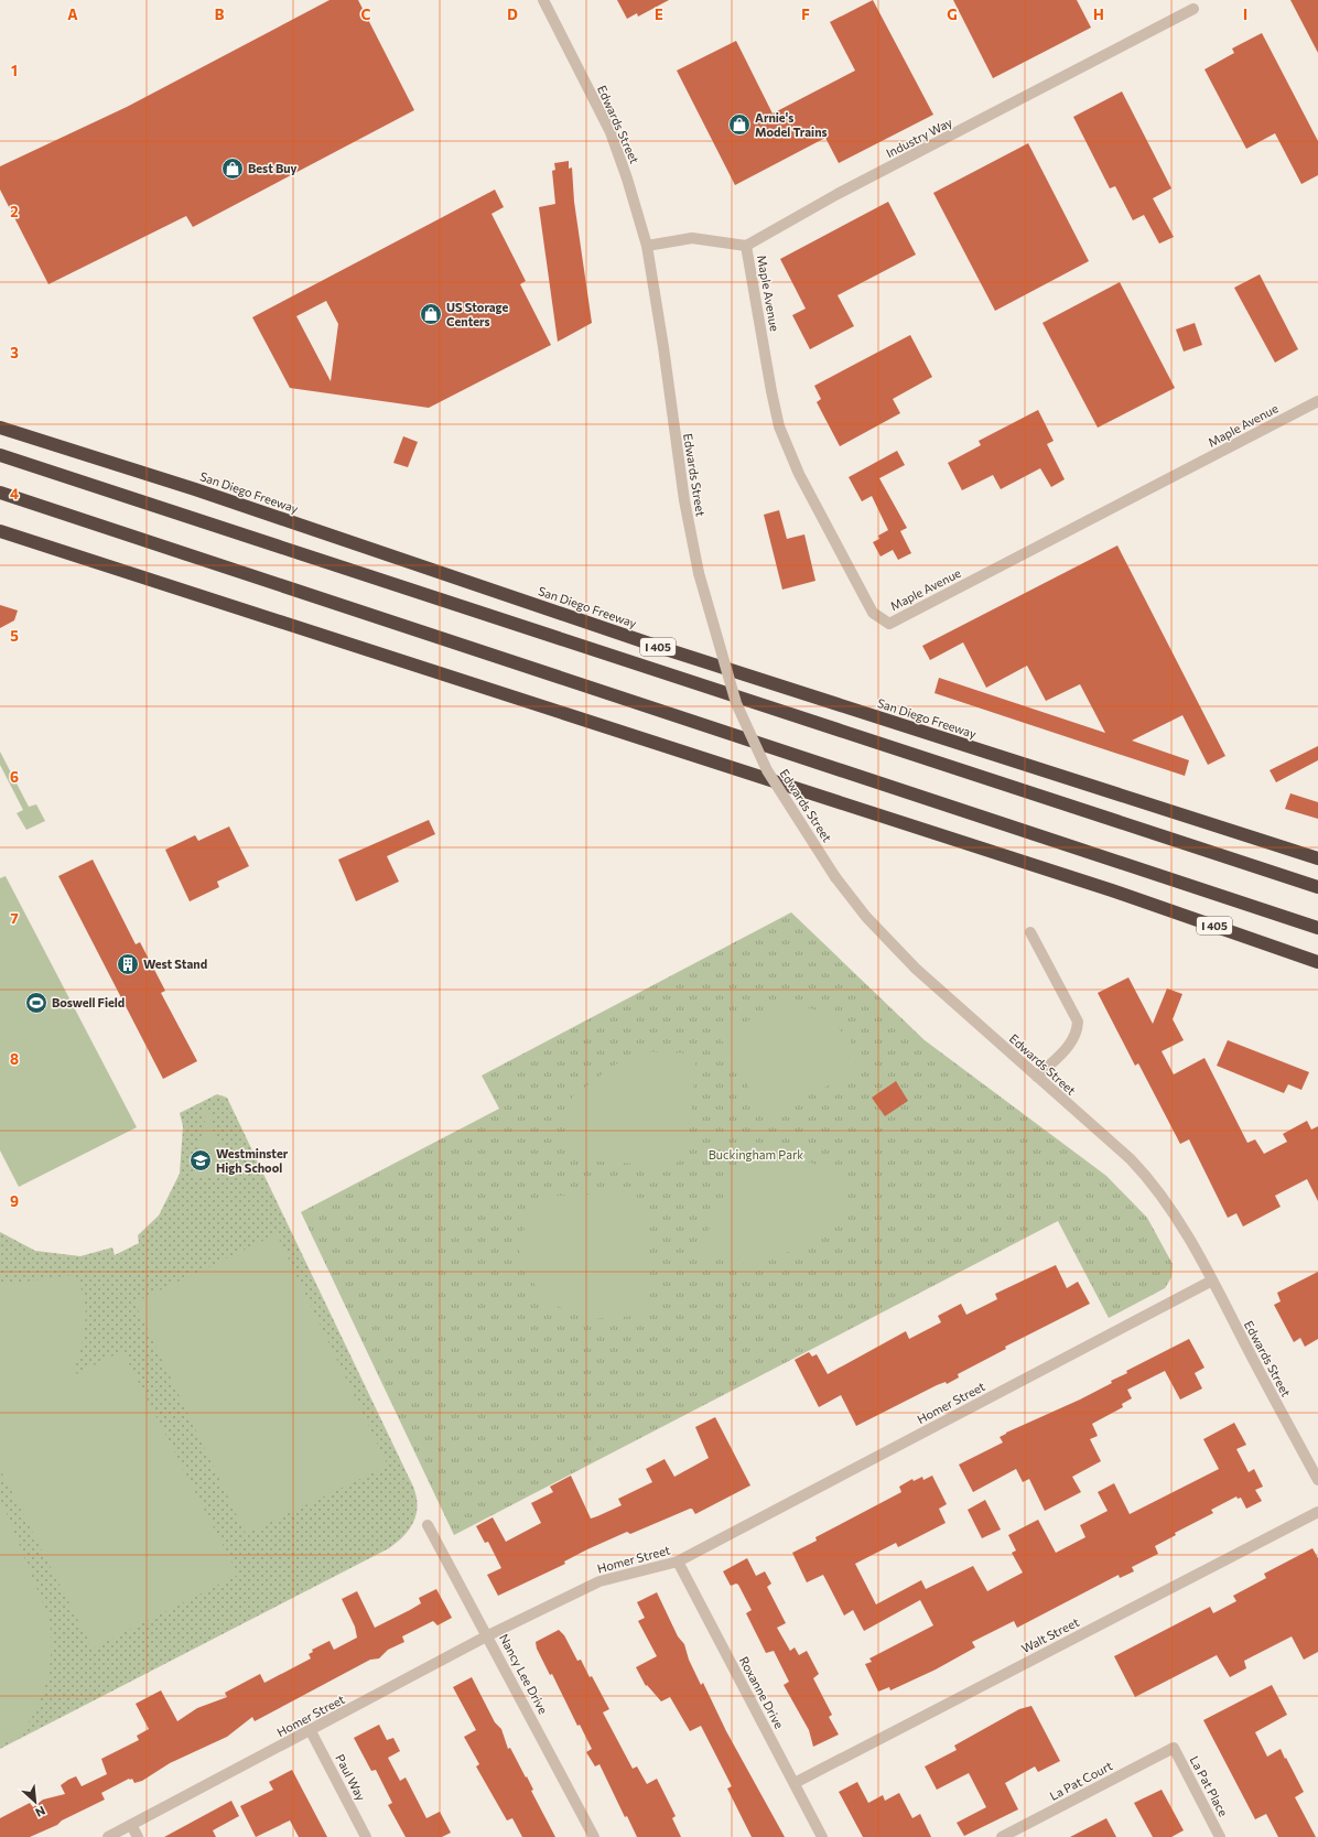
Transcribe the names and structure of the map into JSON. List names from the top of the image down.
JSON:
{
  "streets": {
    "highway": ["San Diego Freeway", "I 405"],
    "street": [
      "Edwards Street",
      "Industry Way",
      "Maple Avenue",
      "Homer Street",
      "Walt Street",
      "Nancy Lee Drive",
      "Roxanne Drive",
      "Paul Way",
      "La Pat Court",
      "La Pat Place"
    ]
  },
  "crossings": [
    ["Edwards Street", "Homer Street"],
    ["Industry Way", "Maple Avenue"],
    ["Homer Street", "Nancy Lee Drive"],
    ["Homer Street", "Roxanne Drive"],
    ["Homer Street", "Paul Way"],
    ["Walt Street", "Roxanne Drive"],
    ["La Pat Court", "La Pat Place"]
  ],
  "parks": ["Buckingham Park"],
  "places": {
    "shop": ["Arnie's Model Trains", "Best Buy", "US Storage Centers"],
    "building": ["West Stand"],
    "sports": ["Boswell Field"],
    "school or university": ["Westminster High School"]
  },
  "north": "bottom right",
  "grid": {
    "columns": [
      "A",
      "B",
      "C",
      "D",
      "E",
      "F",
      "G",
      "H",
      "I"
    ],
    "rows": [
      "1",
      "2",
      "3",
      "4",
      "5",
      "6",
      "7",
      "8",
      "9"
    ]
  }
}
